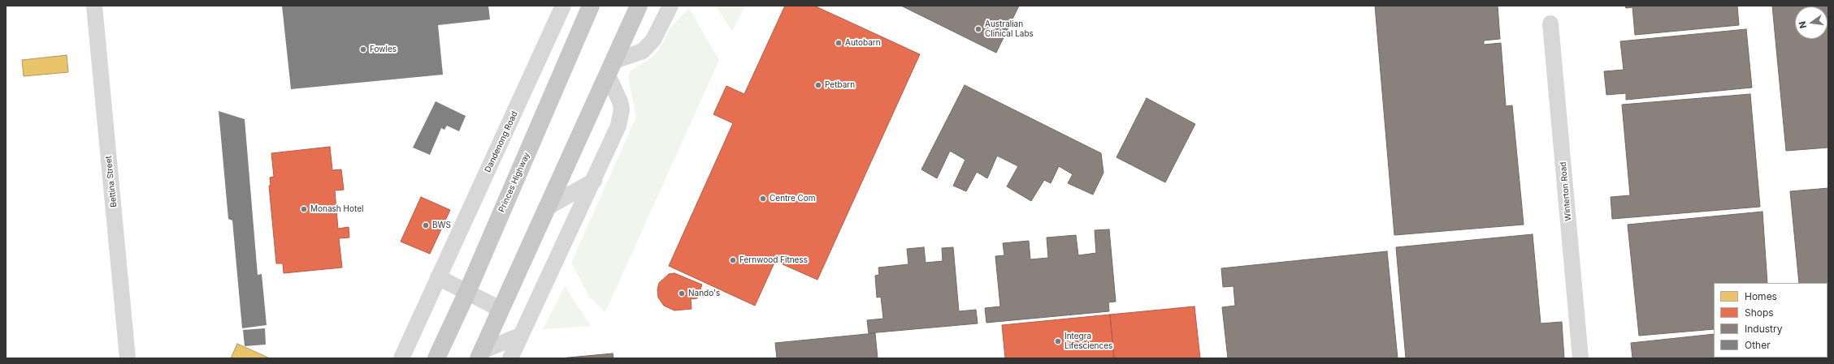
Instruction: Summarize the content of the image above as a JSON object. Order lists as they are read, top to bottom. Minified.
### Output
{"streets":{"highway":["Princes Highway"],"street":["Dandenong Road","Bettina Street","Winterton Road"]},"places":["Australian Clinical Labs","Autobarn","Fowles","Petbarn","Centre Com","Monash Hotel","BWS","Fernwood Fitness","Nando's","Integra Lifesciences"],"legend":["Homes","Shops","Industry","Other"],"north":"left"}
